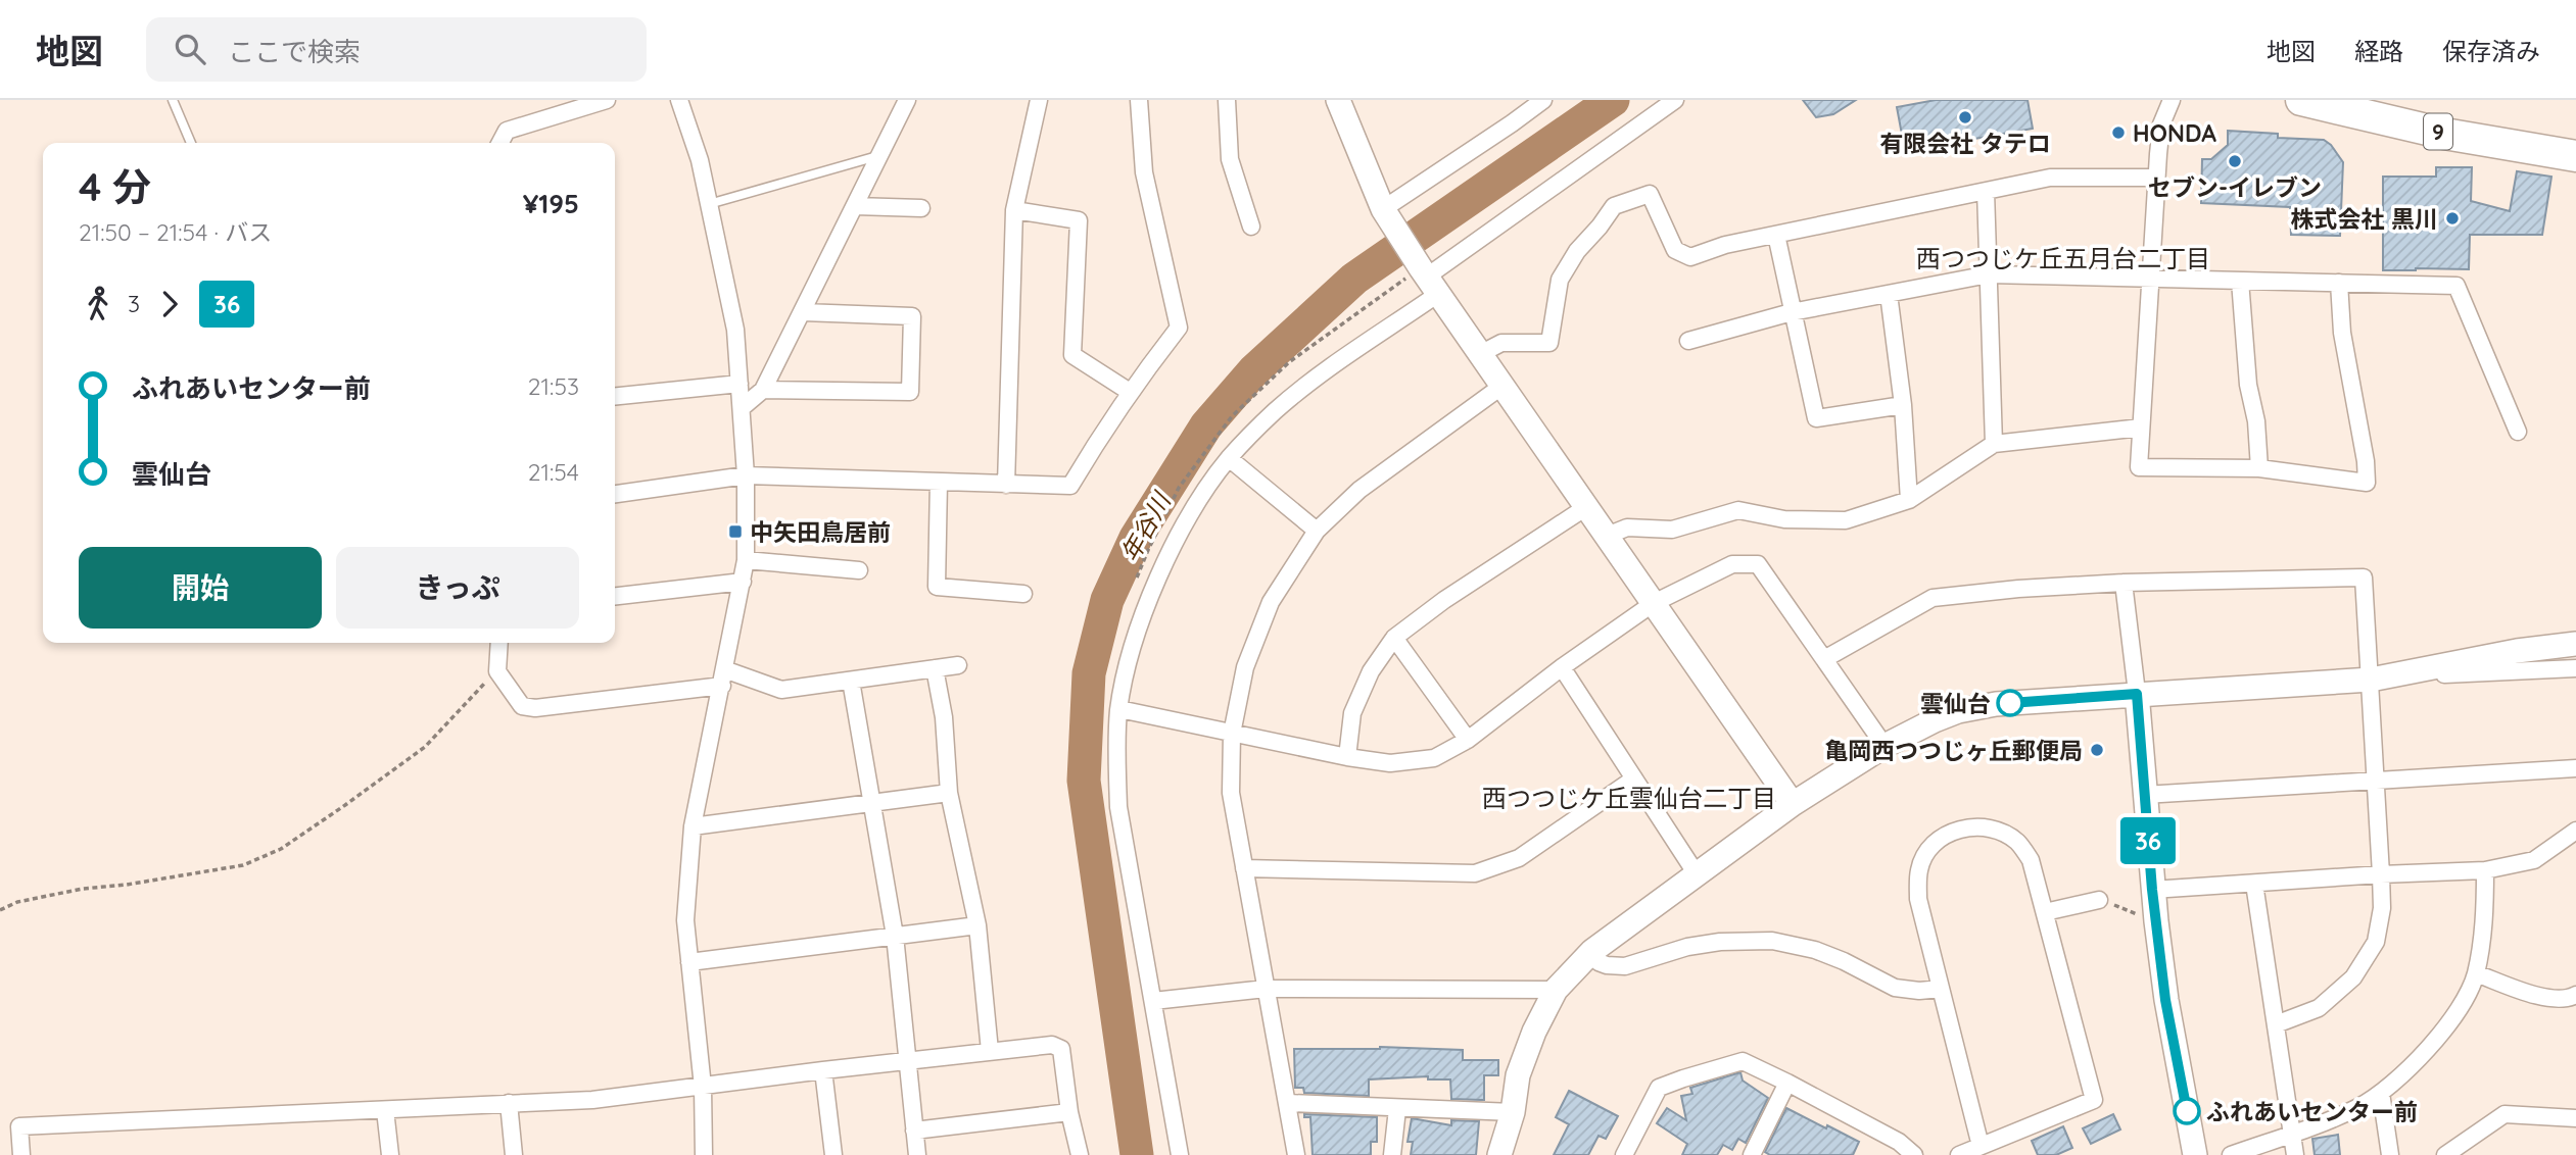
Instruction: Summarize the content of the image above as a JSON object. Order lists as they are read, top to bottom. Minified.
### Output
{"streets":{"highway":["9"]},"districts":["西つつじケ丘五月台二丁目","西つつじケ丘雲仙台二丁目"],"water":["年谷川"],"places":{"other":["有限会社 タテロ","HONDA","セブン-イレブン","株式会社 黒川","雲仙台","亀岡西つつじヶ丘郵便局","ふれあいセンター前"],"transit":["中矢田鳥居前"]},"lines":["bus line 36"],"page":{"header":"地図","search":"ここで検索","nav":["地図","経路","保存済み"],"on_map":"36","heading":["4 分","21:50 – 21:54 · バス","¥195"],"legs":["3","36"],"list":[{"name":"ふれあいセンター前","value":"21:53"},{"name":"雲仙台","value":"21:54"}],"buttons":["開始","きっぷ"]}}
